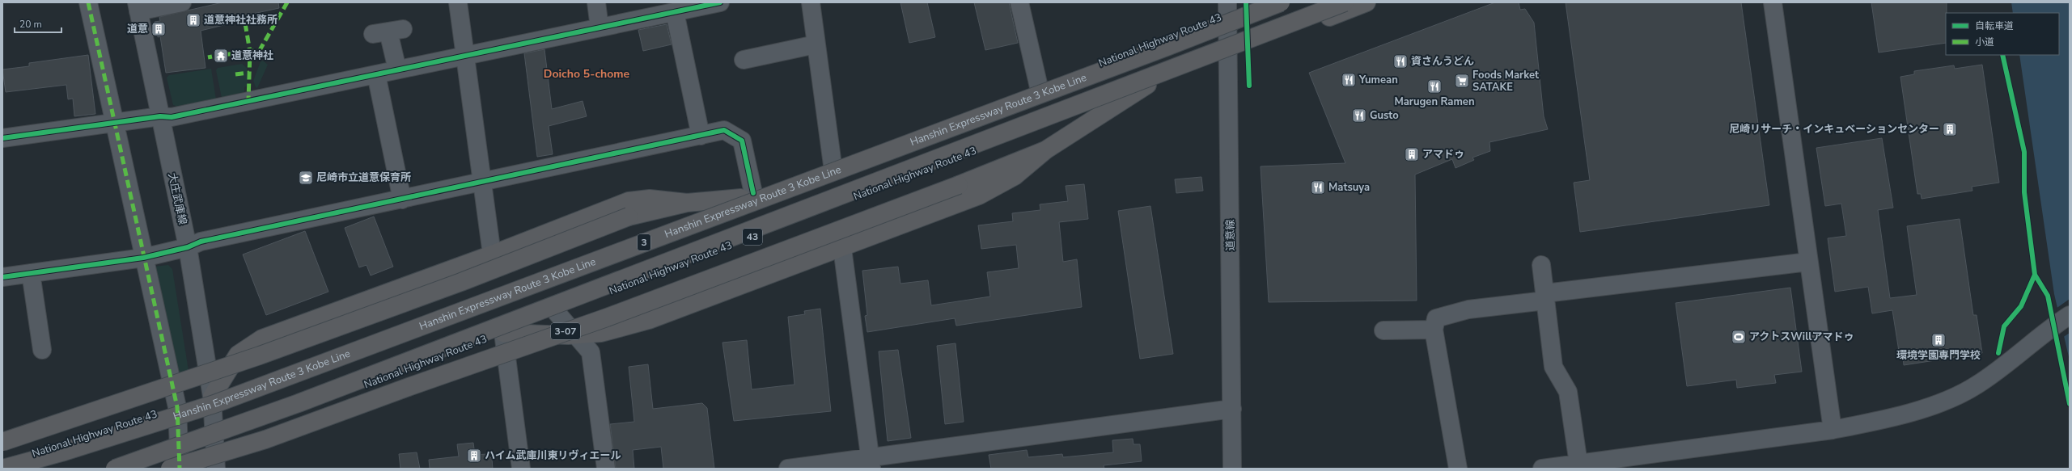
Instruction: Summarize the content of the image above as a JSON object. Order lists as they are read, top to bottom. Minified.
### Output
{"streets":{"highway":["National Highway Route 43","Hanshin Expressway Route 3 Kobe Line","43","3","3-07"],"street":["大庄武庫線","道意線"]},"crossings":[["National Highway Route 43","大庄武庫線"],["National Highway Route 43","道意線"]],"districts":["Doicho 5-chome"],"places":{"building":["道意神社社務所","道意","尼崎リサーチ・インキュベーションセンター","アマドゥ","環境学園専門学校","ハイム武庫川東リヴィエール"],"temple":["道意神社"],"restaurant":["資さんうどん","Yumean","Marugen Ramen","Gusto","Matsuya"],"supermarket":["Foods Market SATAKE"],"school or university":["尼崎市立道意保育所"],"sports":["アクトスWillアマドゥ"]},"legend":["自転車道","小道"],"scale_bar":"20 m"}
